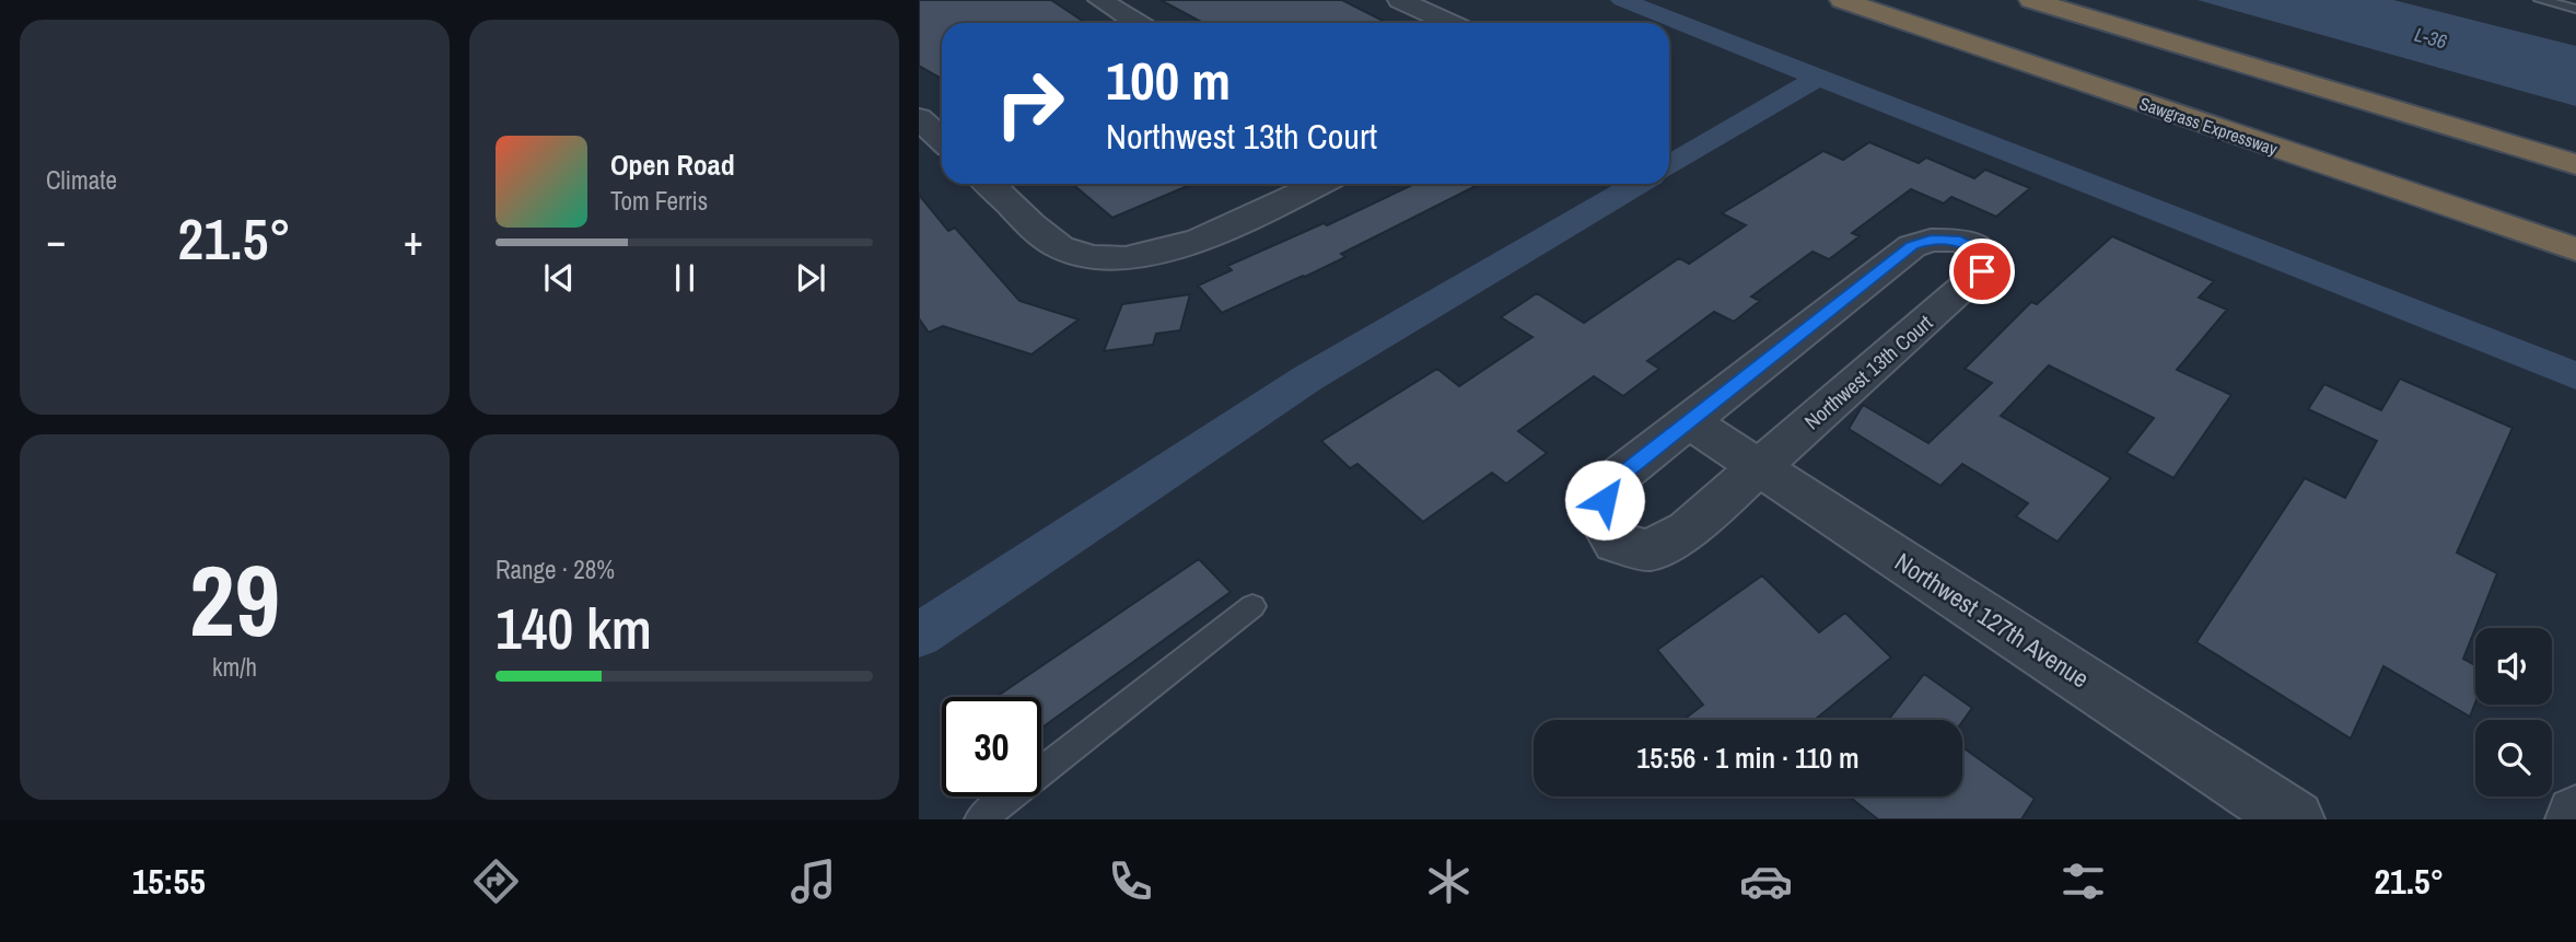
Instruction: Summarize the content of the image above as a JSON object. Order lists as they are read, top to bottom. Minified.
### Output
{"streets":{"highway":["Sawgrass Expressway"],"street":["Northwest 13th Court","Northwest 127th Avenue"]},"crossings":[["Northwest 13th Court","Northwest 127th Avenue"]],"water":["L-36"],"page":{"tile":["Climate",["29","km/h"],["Range · 28%","140 km"]],"turn":["100 m","Northwest 13th Court"],"song":["Open Road","Tom Ferris"],"heat":["−","21.5°","+"],"limit":"30","trip":"15:56 · 1 min · 110 m","tabs":["15:55","21.5°"]}}
